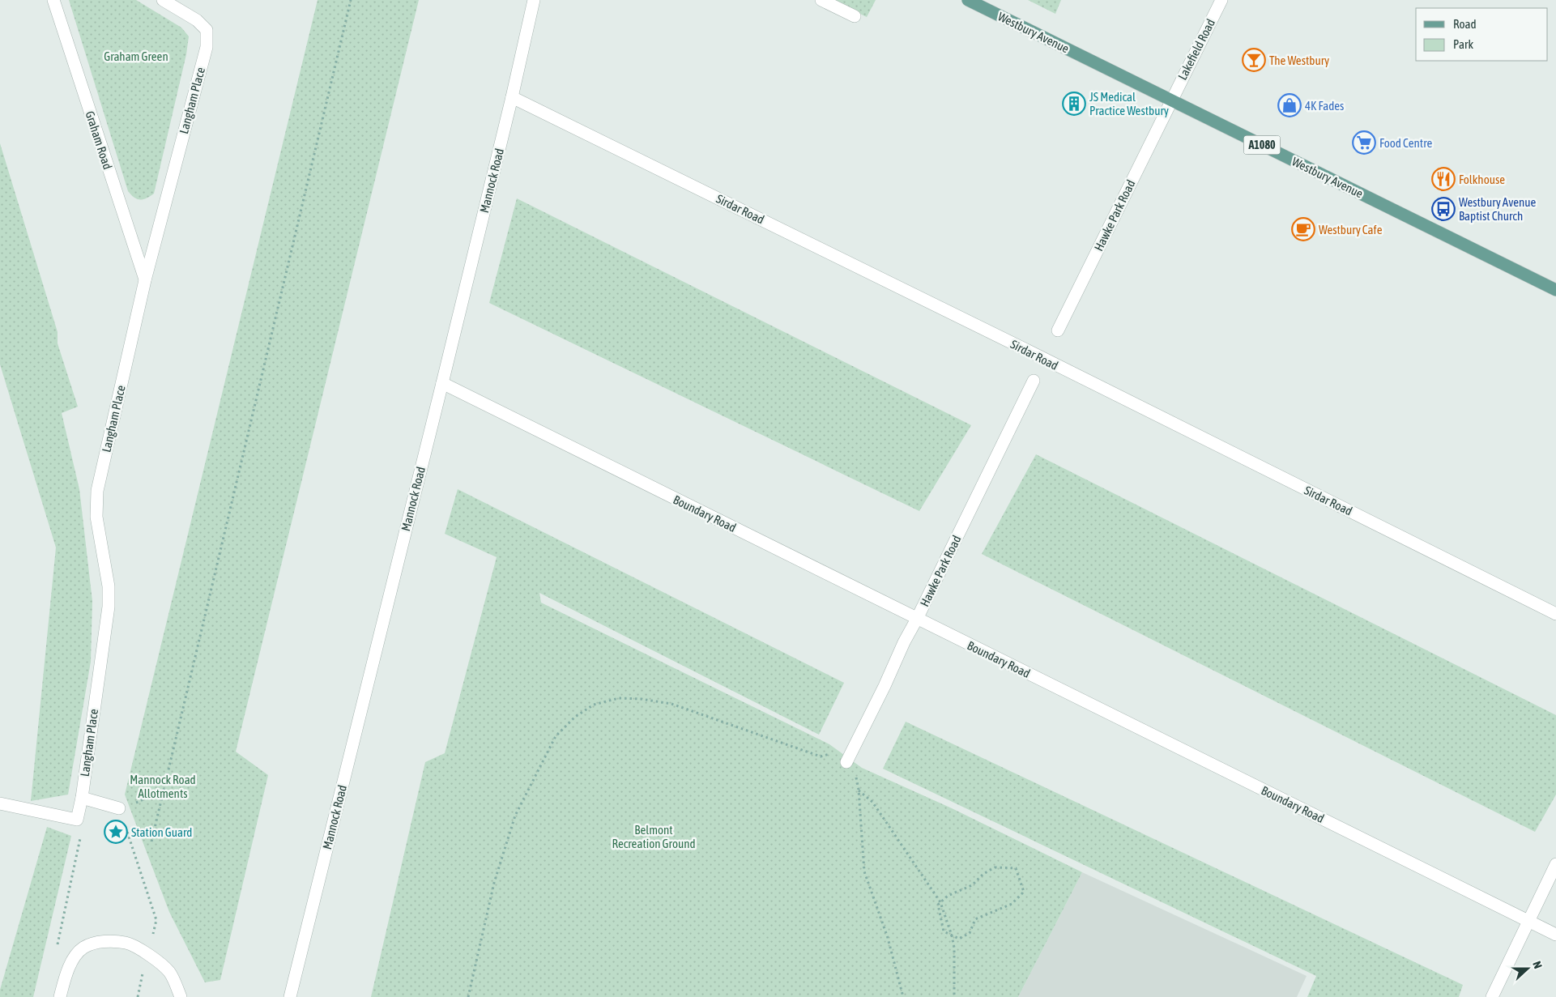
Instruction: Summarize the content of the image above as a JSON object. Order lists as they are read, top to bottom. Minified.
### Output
{"streets":{"main road":["Westbury Avenue","A1080"],"street":["Lakefield Road","Langham Place","Graham Road","Mannock Road","Sirdar Road","Hawke Park Road","Boundary Road"]},"crossings":[["Westbury Avenue","Lakefield Road"],["Westbury Avenue","Hawke Park Road"],["Lakefield Road","Hawke Park Road"],["Langham Place","Graham Road"],["Mannock Road","Sirdar Road"],["Mannock Road","Boundary Road"],["Hawke Park Road","Boundary Road"]],"parks":["Graham Green","Mannock Road Allotments","Belmont Recreation Ground"],"places":{"bar":["The Westbury"],"building":["JS Medical Practice Westbury"],"shop":["4K Fades"],"supermarket":["Food Centre"],"restaurant":["Folkhouse"],"bus stop":["Westbury Avenue Baptist Church"],"cafe":["Westbury Cafe"],"place":["Station Guard"]},"legend":["Road","Park"],"north":"right"}
